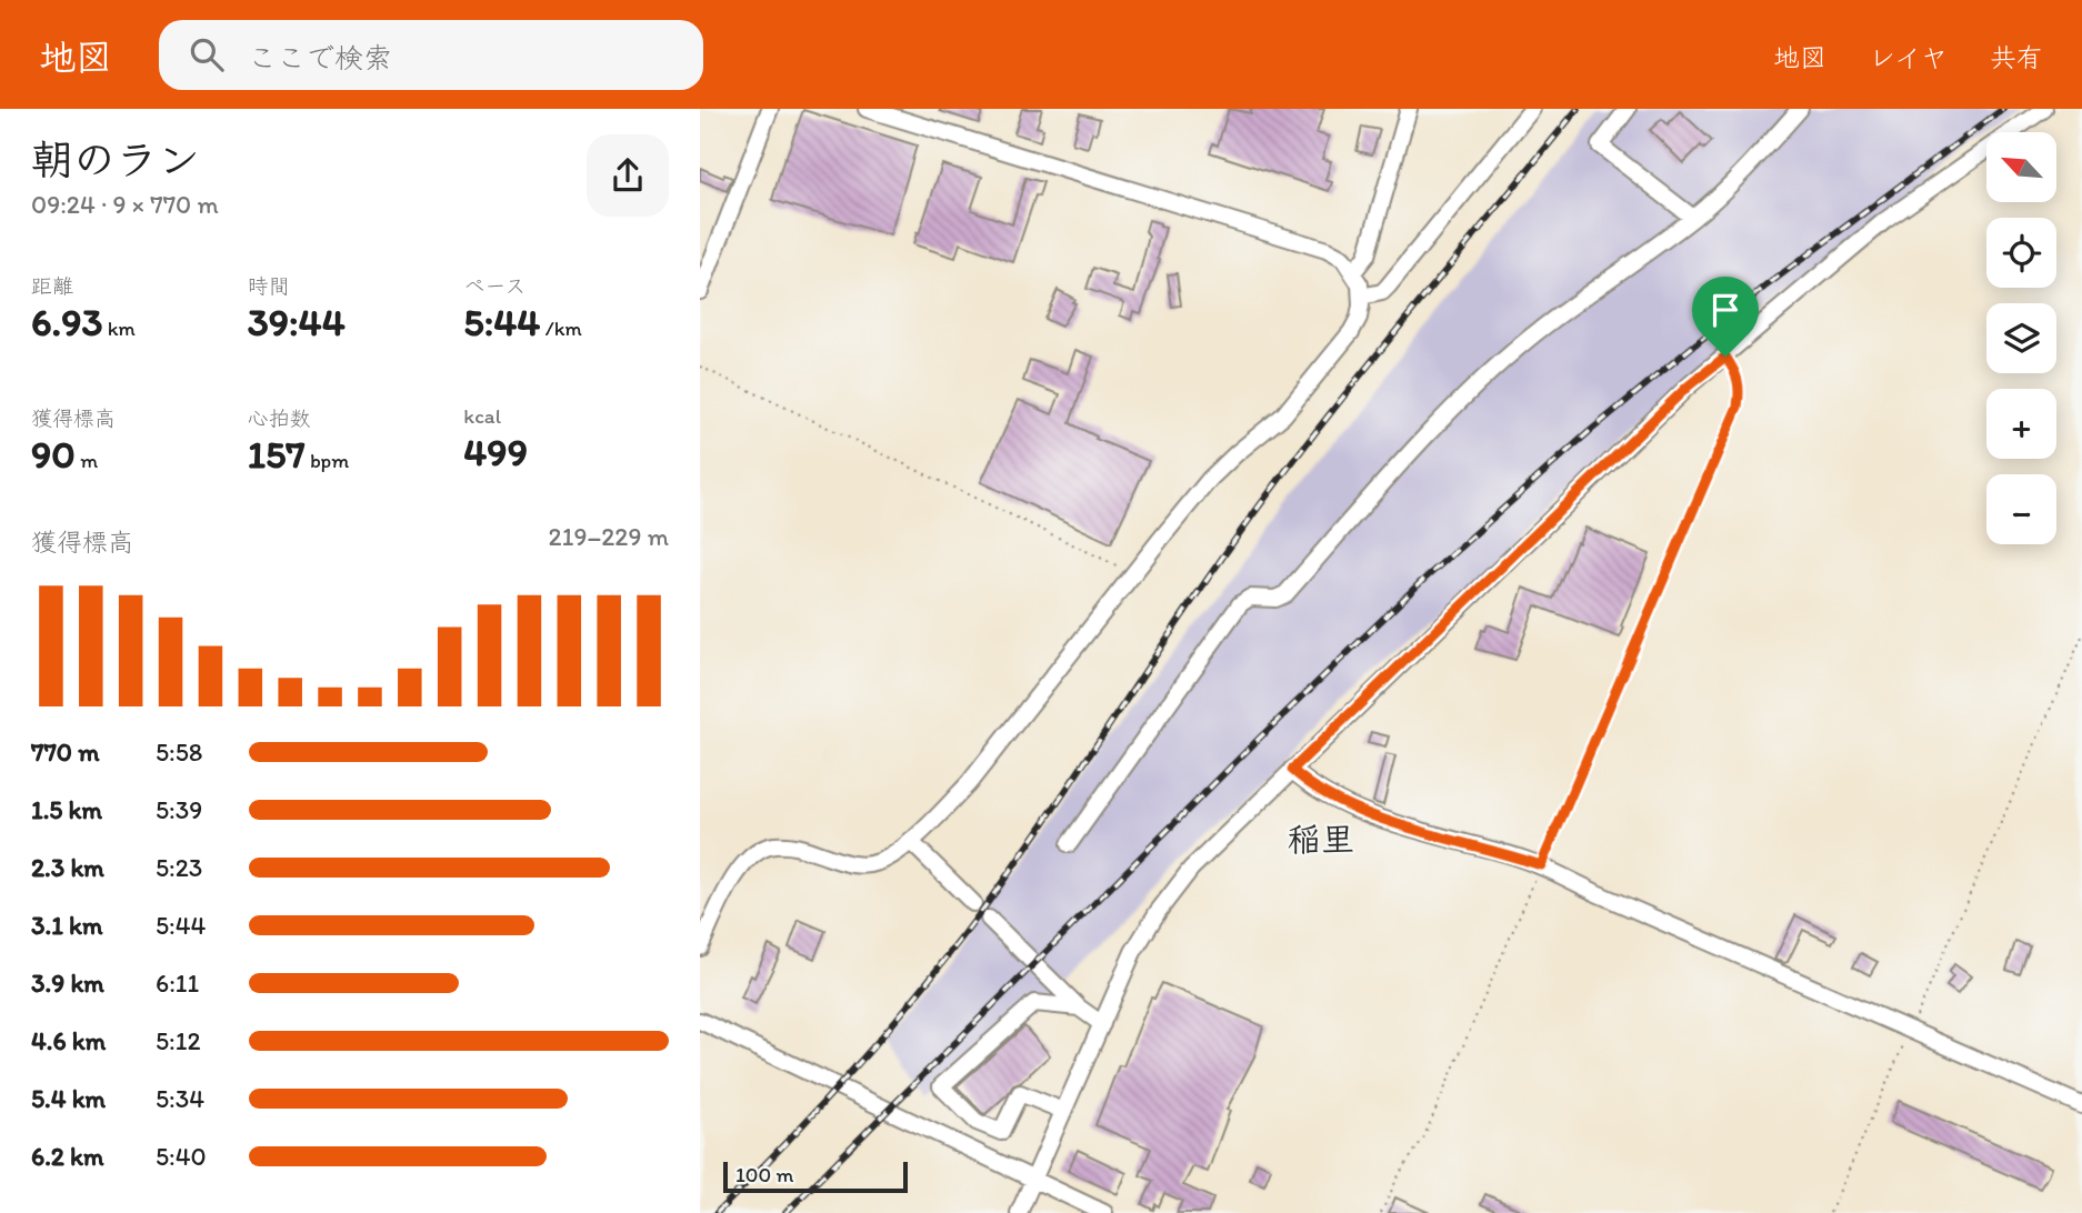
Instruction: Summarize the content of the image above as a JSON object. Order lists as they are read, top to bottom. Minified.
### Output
{"districts":["稲里"],"scale_bar":"100 m","north":"top left","page":{"header":"地図","search":"ここで検索","nav":["地図","レイヤ","共有"],"heading":["朝のラン","09:24 · 9 × 770 m"],"map_buttons":["+","−"],"stats":[["距離","6.93 km"],["時間","39:44"],["ペース","5:44 /km"],["獲得標高","90 m"],["心拍数","157 bpm"],["kcal","499"]],"chart":["獲得標高","219–229 m"],"list":[{"name":"770 m","note":"5:58"},{"name":"1.5 km","note":"5:39"},{"name":"2.3 km","note":"5:23"},{"name":"3.1 km","note":"5:44"},{"name":"3.9 km","note":"6:11"},{"name":"4.6 km","note":"5:12"},{"name":"5.4 km","note":"5:34"},{"name":"6.2 km","note":"5:40"}],"scale":"100 m"}}
